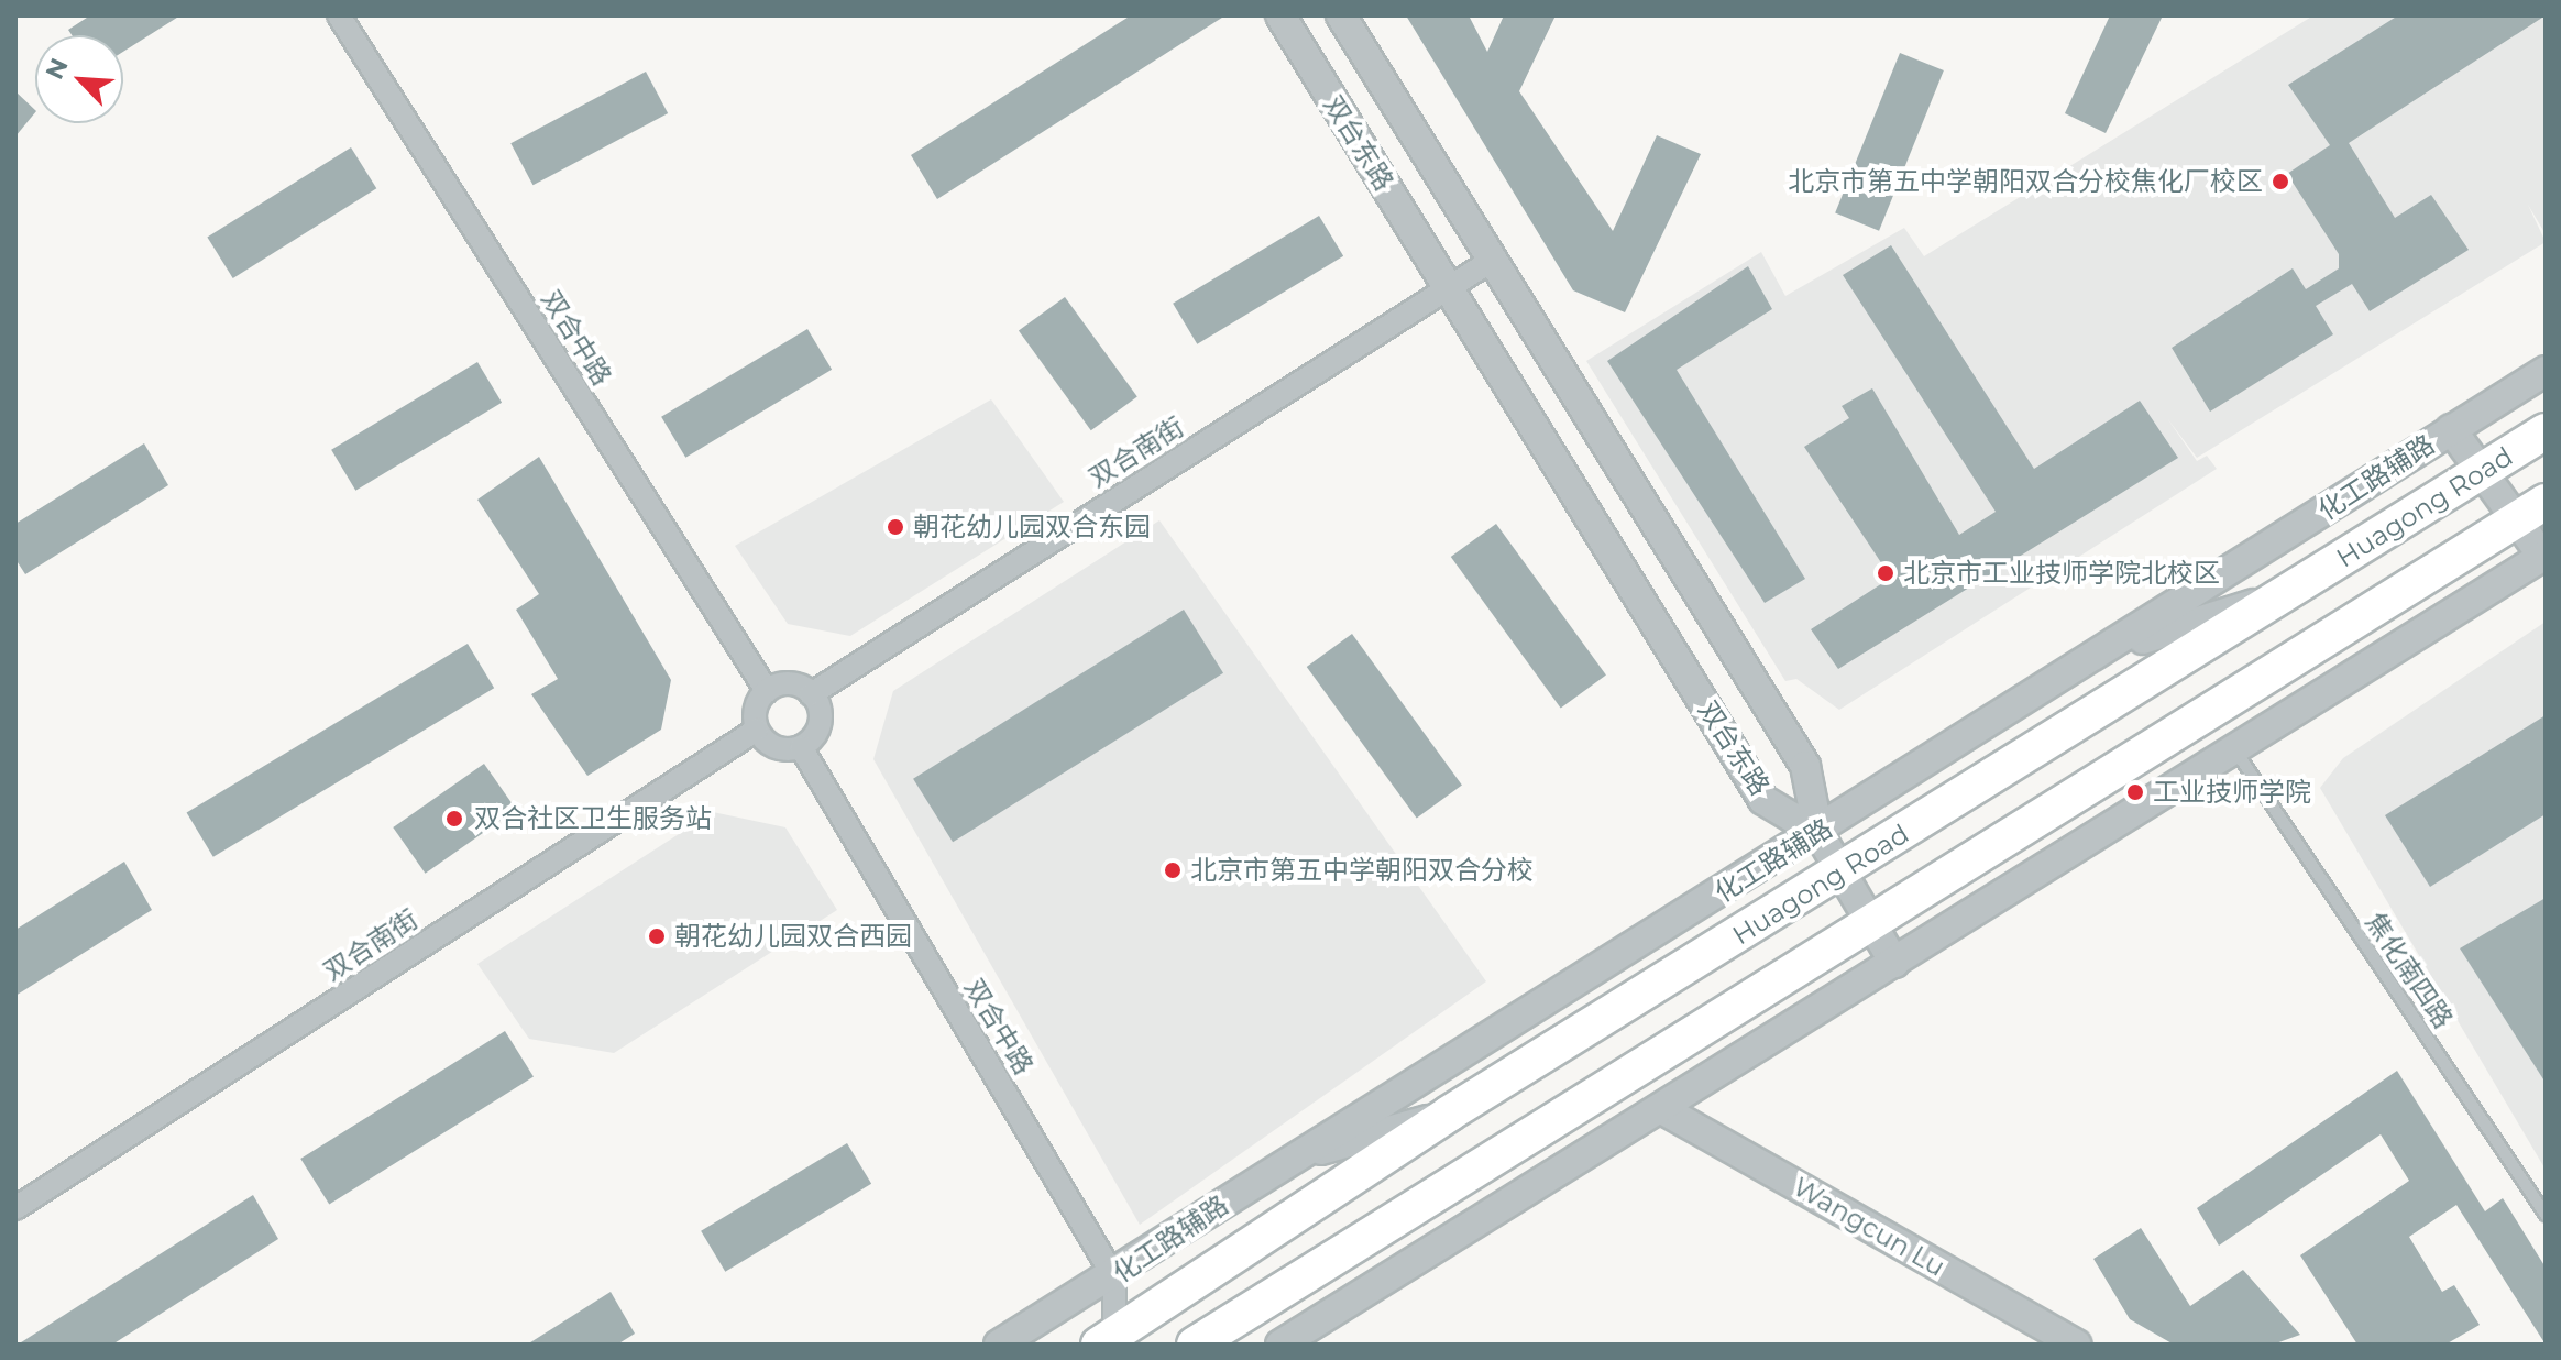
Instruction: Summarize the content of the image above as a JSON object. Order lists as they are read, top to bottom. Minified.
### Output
{"streets":{"main road":["Huagong Road"],"street":["双台东路","双合中路","双合南街","化工路辅路","Wangcun Lu"],"lane":["焦化南四路"]},"crossings":[["双台东路","双合南街"],["双台东路","化工路辅路"],["双合中路","双合南街"],["双合中路","化工路辅路"]],"places":["北京市第五中学朝阳双合分校焦化厂校区","朝花幼儿园双合东园","北京市工业技师学院北校区","工业技师学院","双合社区卫生服务站","北京市第五中学朝阳双合分校","朝花幼儿园双合西园"],"north":"top left"}
